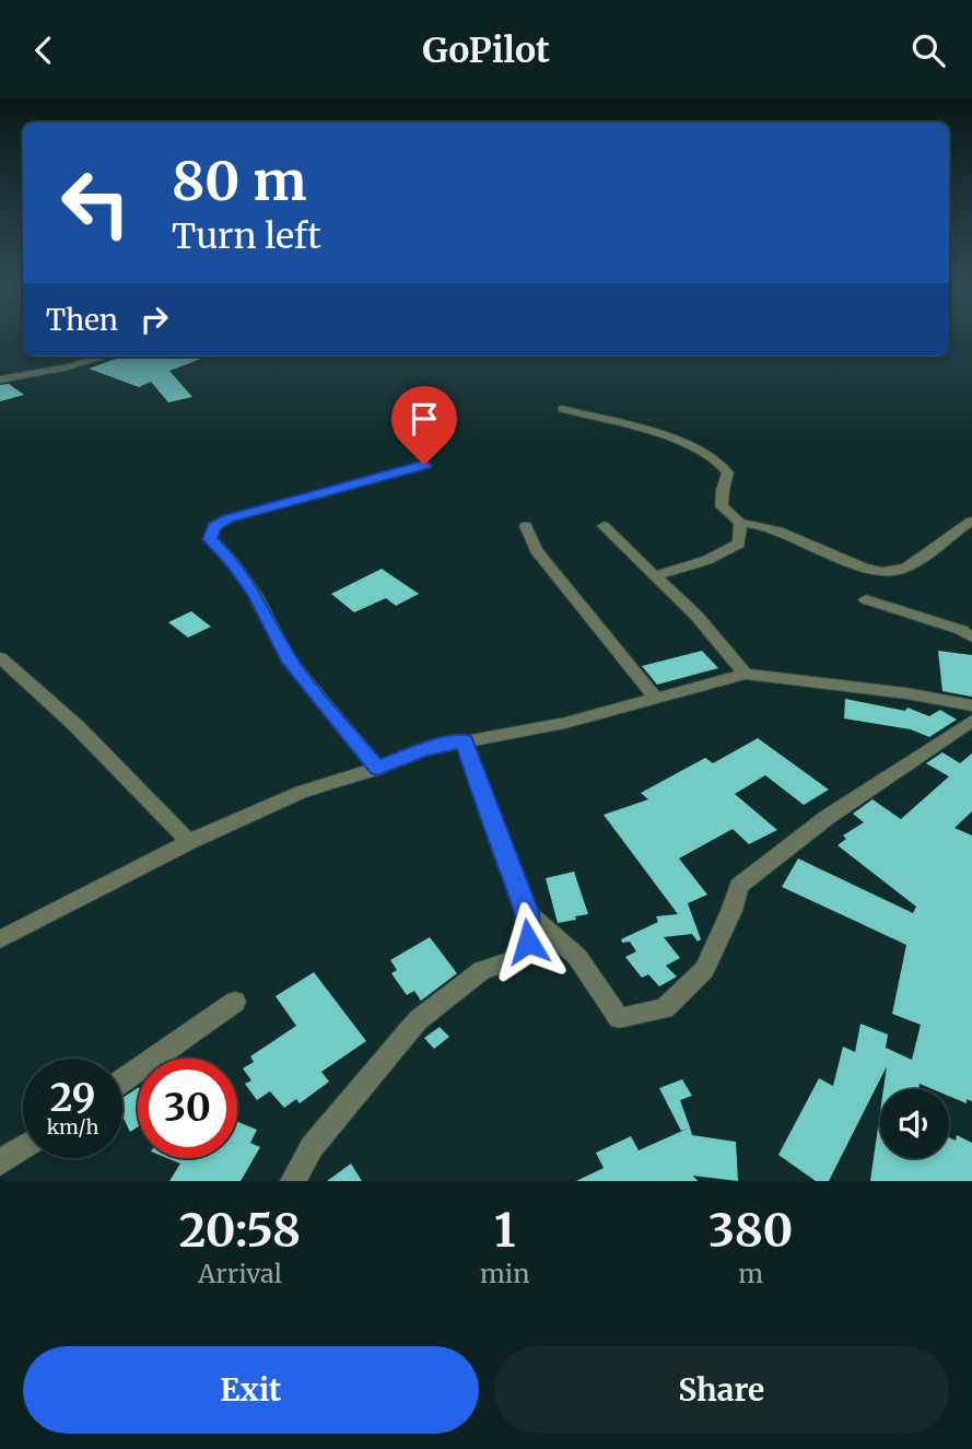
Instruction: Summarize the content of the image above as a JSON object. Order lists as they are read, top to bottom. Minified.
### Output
{"page":{"header":"GoPilot","turn":["80 m","Turn left"],"then":"Then","speed":"29 km/h","limit":"30","eta":["20:58","Arrival","1","min","380","m"],"buttons":["Exit","Share"]}}
